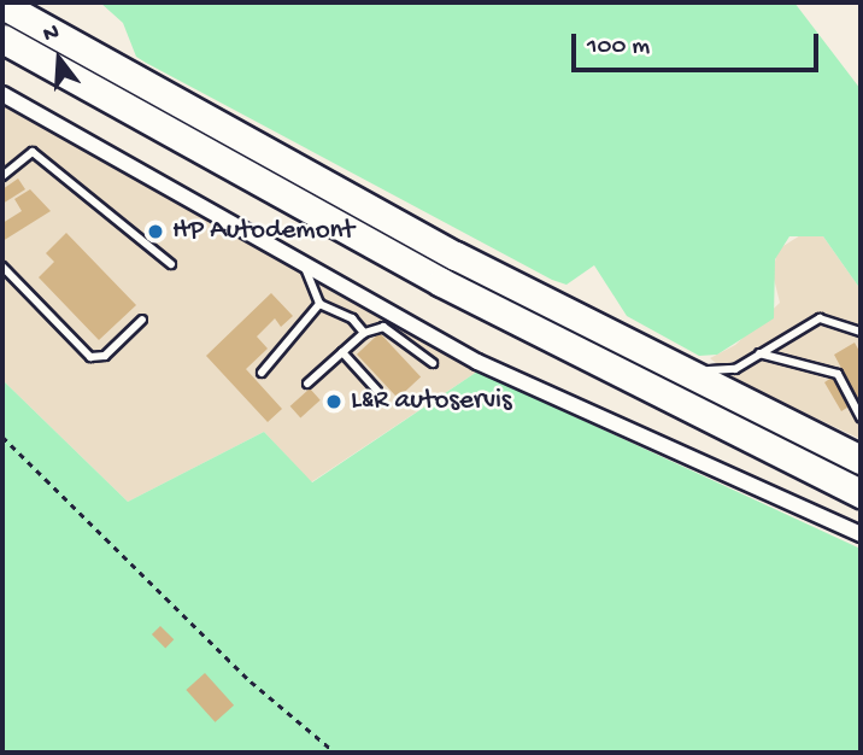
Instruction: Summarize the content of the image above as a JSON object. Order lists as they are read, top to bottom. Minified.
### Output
{"places":["HP Autodemont","L&R autoservis"],"scale_bar":"100 m","north":"top"}
